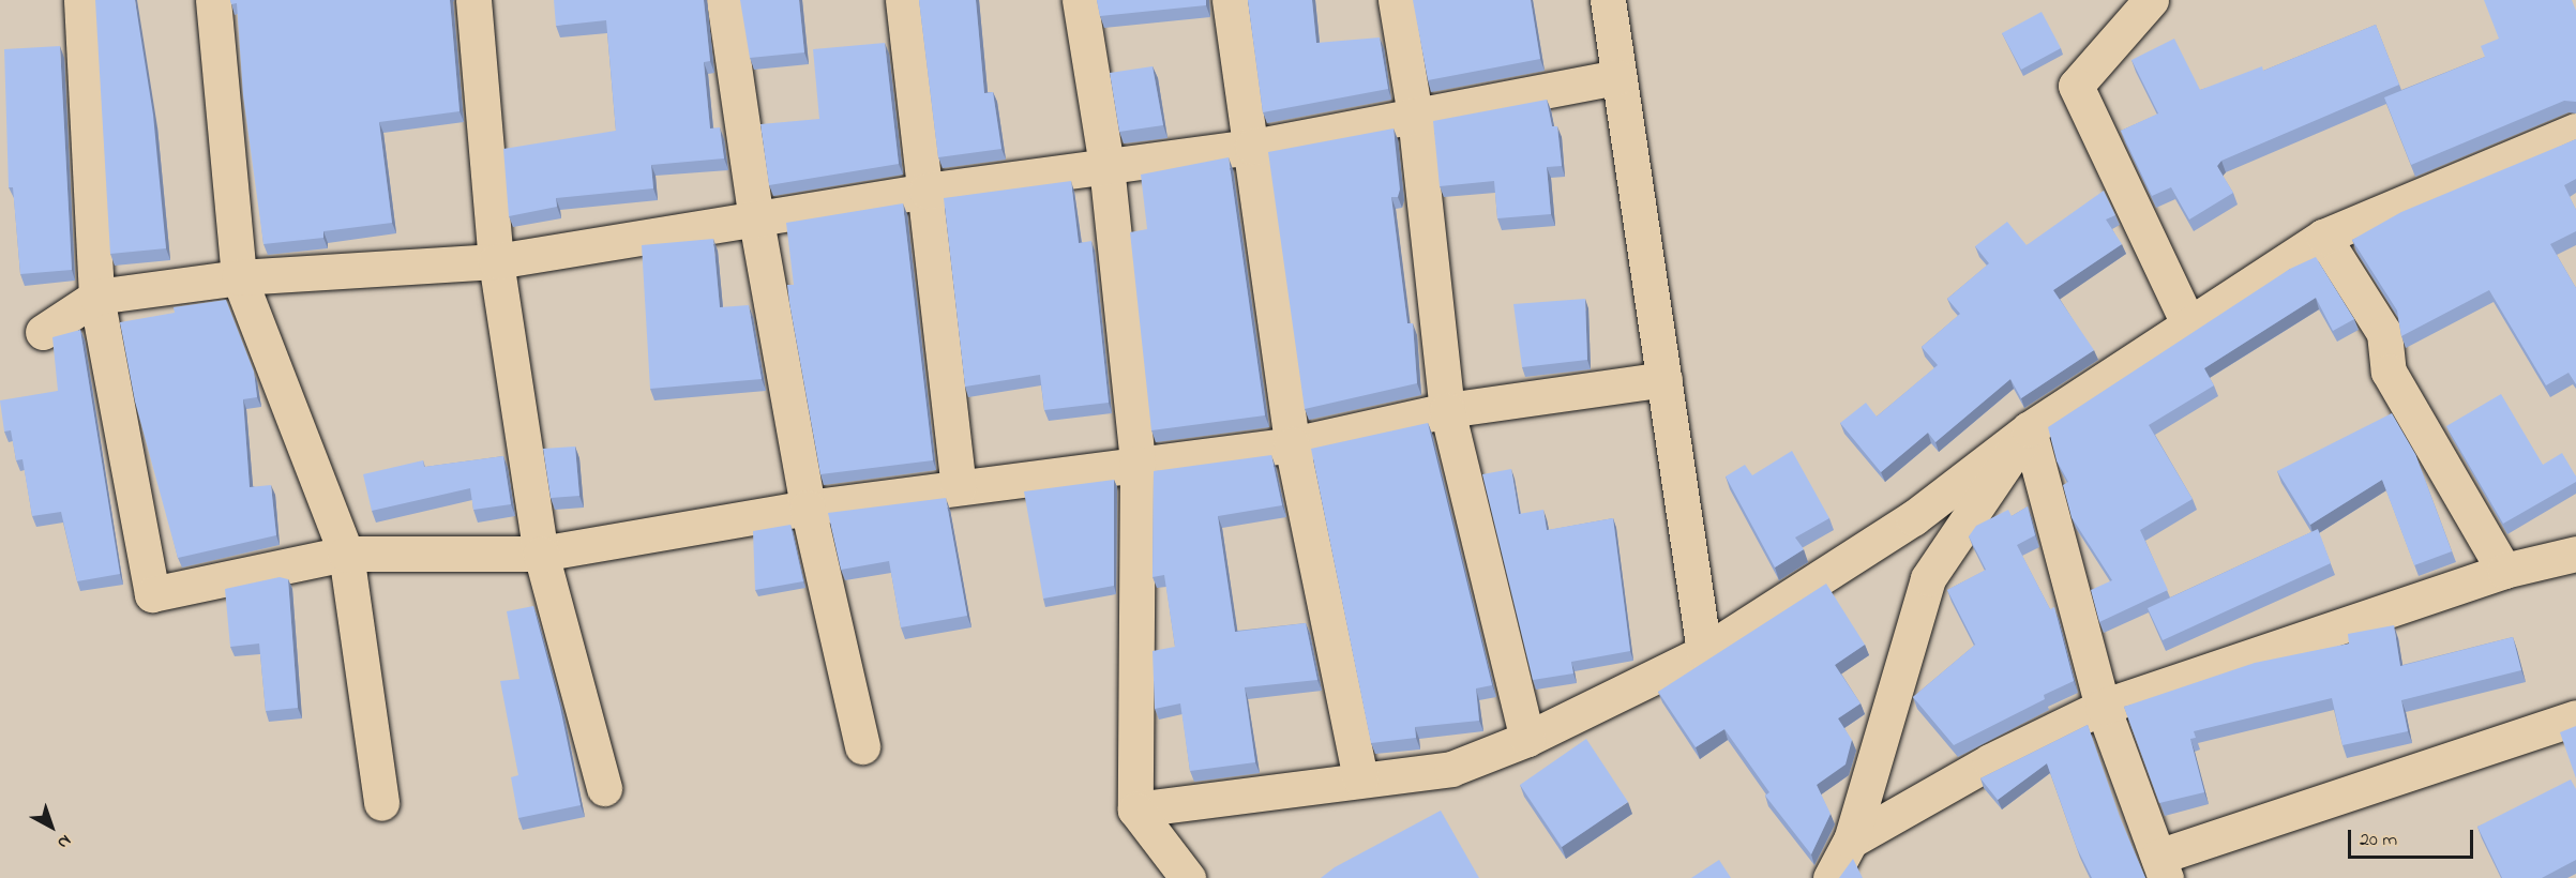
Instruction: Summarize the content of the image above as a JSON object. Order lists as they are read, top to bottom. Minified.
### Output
{"scale_bar":"20 m","north":"bottom right"}
